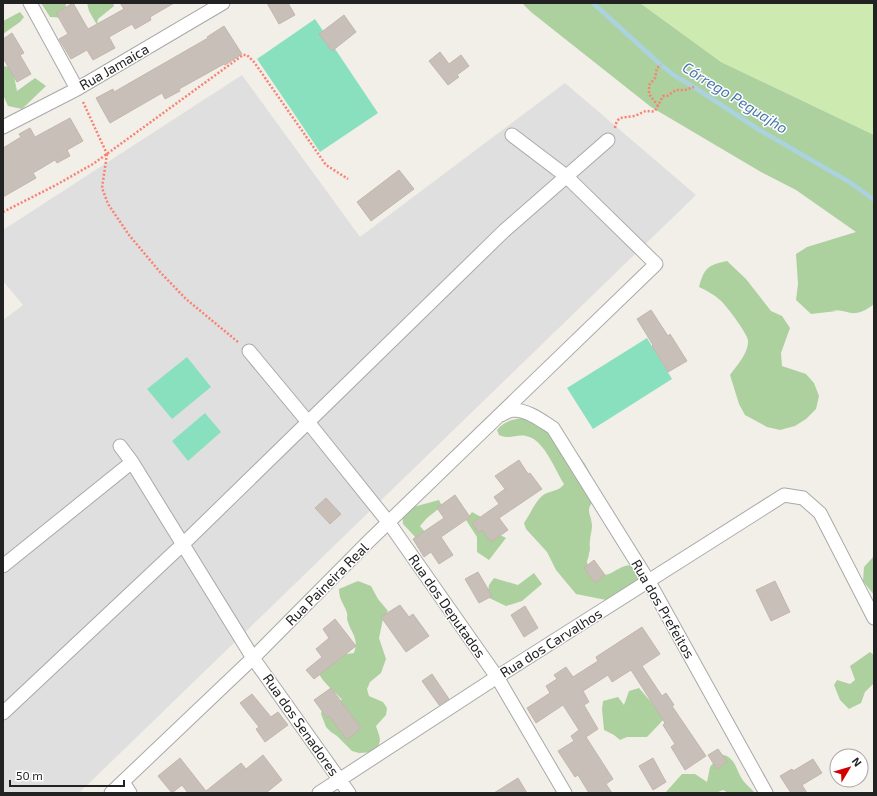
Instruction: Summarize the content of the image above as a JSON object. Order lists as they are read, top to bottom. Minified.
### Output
{"streets":{"street":["Rua Jamaica","Rua Paineira Real","Rua dos Deputados","Rua dos Prefeitos","Rua dos Carvalhos","Rua dos Senadores"]},"crossings":[["Rua Paineira Real","Rua dos Deputados"],["Rua Paineira Real","Rua dos Prefeitos"],["Rua Paineira Real","Rua dos Senadores"],["Rua dos Deputados","Rua dos Carvalhos"],["Rua dos Prefeitos","Rua dos Carvalhos"],["Rua dos Carvalhos","Rua dos Senadores"]],"water":["Córrego Peguajho"],"scale_bar":"50 m","north":"top right"}
